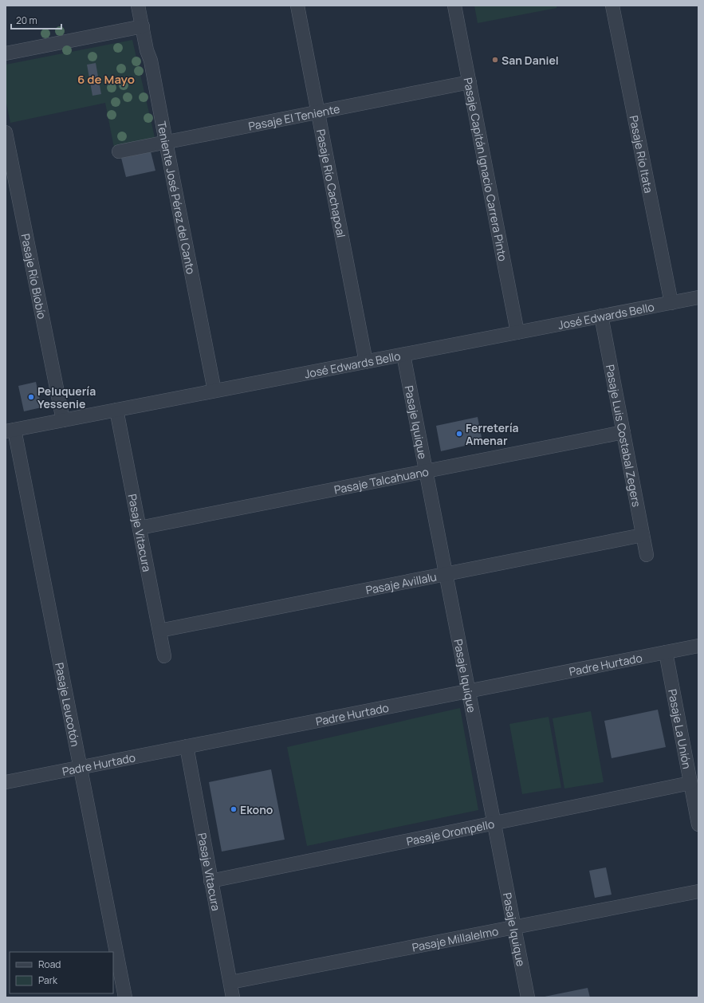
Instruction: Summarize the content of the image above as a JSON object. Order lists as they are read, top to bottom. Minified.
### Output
{"streets":{"street":["Pasaje El Teniente","Pasaje Río Itata","Pasaje Capitán Ignacio Carrera Pinto","Pasaje Río Cachapoal","Teniente José Pérez del Canto","Pasaje Río Biobío","José Edwards Bello","Pasaje Iquique","Pasaje Luis Costabal Zegers","Pasaje Talcahuano","Pasaje Vitacura","Pasaje Avillalu","Padre Hurtado","Pasaje Leucotón","Pasaje La Unión","Pasaje Orompello","Pasaje Millalelmo"]},"crossings":[["Pasaje El Teniente","Pasaje Capitán Ignacio Carrera Pinto"],["Pasaje El Teniente","Pasaje Río Cachapoal"],["Pasaje El Teniente","Teniente José Pérez del Canto"],["Pasaje Río Itata","José Edwards Bello"],["Pasaje Capitán Ignacio Carrera Pinto","José Edwards Bello"],["Pasaje Río Cachapoal","José Edwards Bello"],["Teniente José Pérez del Canto","José Edwards Bello"],["Pasaje Río Biobío","José Edwards Bello"],["José Edwards Bello","Pasaje Iquique"],["José Edwards Bello","Pasaje Luis Costabal Zegers"],["José Edwards Bello","Pasaje Vitacura"],["José Edwards Bello","Pasaje Leucotón"],["Pasaje Iquique","Pasaje Talcahuano"],["Pasaje Iquique","Pasaje Avillalu"],["Pasaje Iquique","Padre Hurtado"],["Pasaje Iquique","Pasaje Orompello"],["Pasaje Iquique","Pasaje Millalelmo"],["Pasaje Luis Costabal Zegers","Pasaje Talcahuano"],["Pasaje Luis Costabal Zegers","Pasaje Avillalu"],["Pasaje Talcahuano","Pasaje Vitacura"],["Pasaje Vitacura","Pasaje Avillalu"],["Pasaje Vitacura","Padre Hurtado"],["Pasaje Vitacura","Pasaje Orompello"],["Pasaje Vitacura","Pasaje Millalelmo"],["Padre Hurtado","Pasaje Leucotón"],["Padre Hurtado","Pasaje La Unión"],["Pasaje La Unión","Pasaje Orompello"]],"districts":["6 de Mayo"],"places":["San Daniel","Peluquería Yessenie","Ferretería Amenar","Ekono"],"legend":["Road","Park"],"scale_bar":"20 m"}
